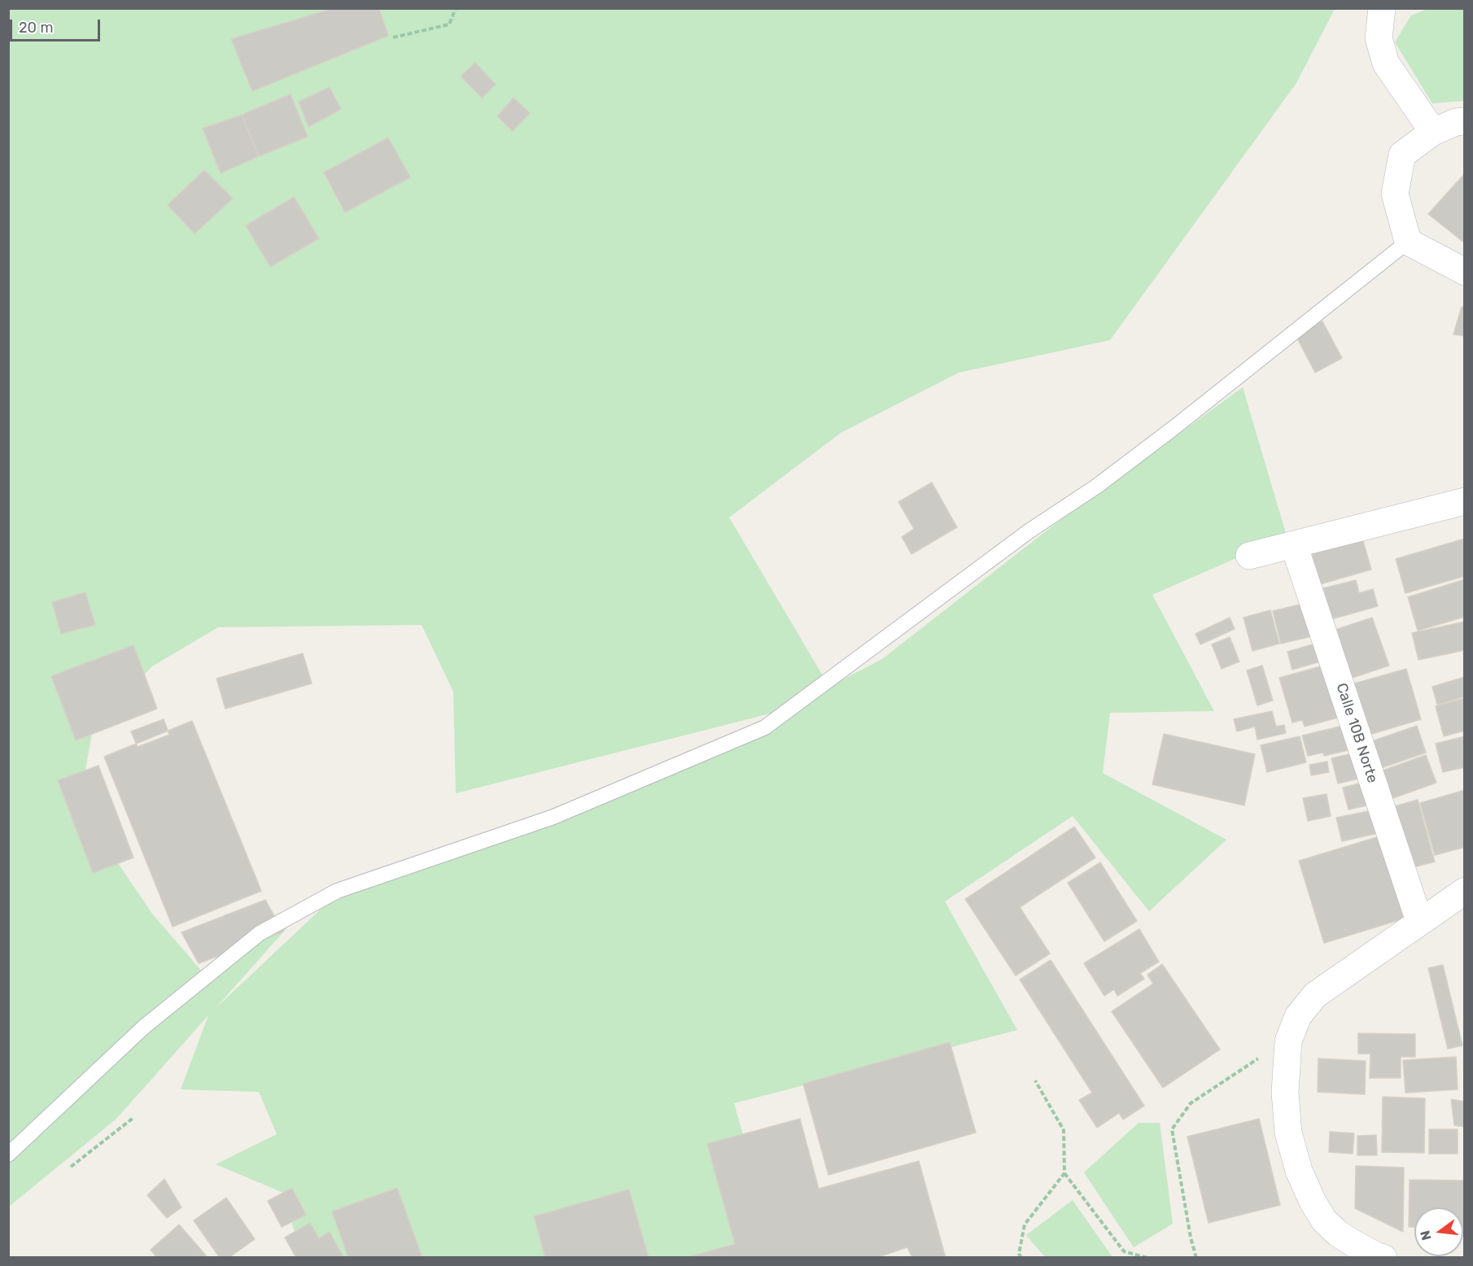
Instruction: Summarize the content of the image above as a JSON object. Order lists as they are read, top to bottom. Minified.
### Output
{"streets":{"street":["Calle 10B Norte"]},"scale_bar":"20 m","north":"left"}
